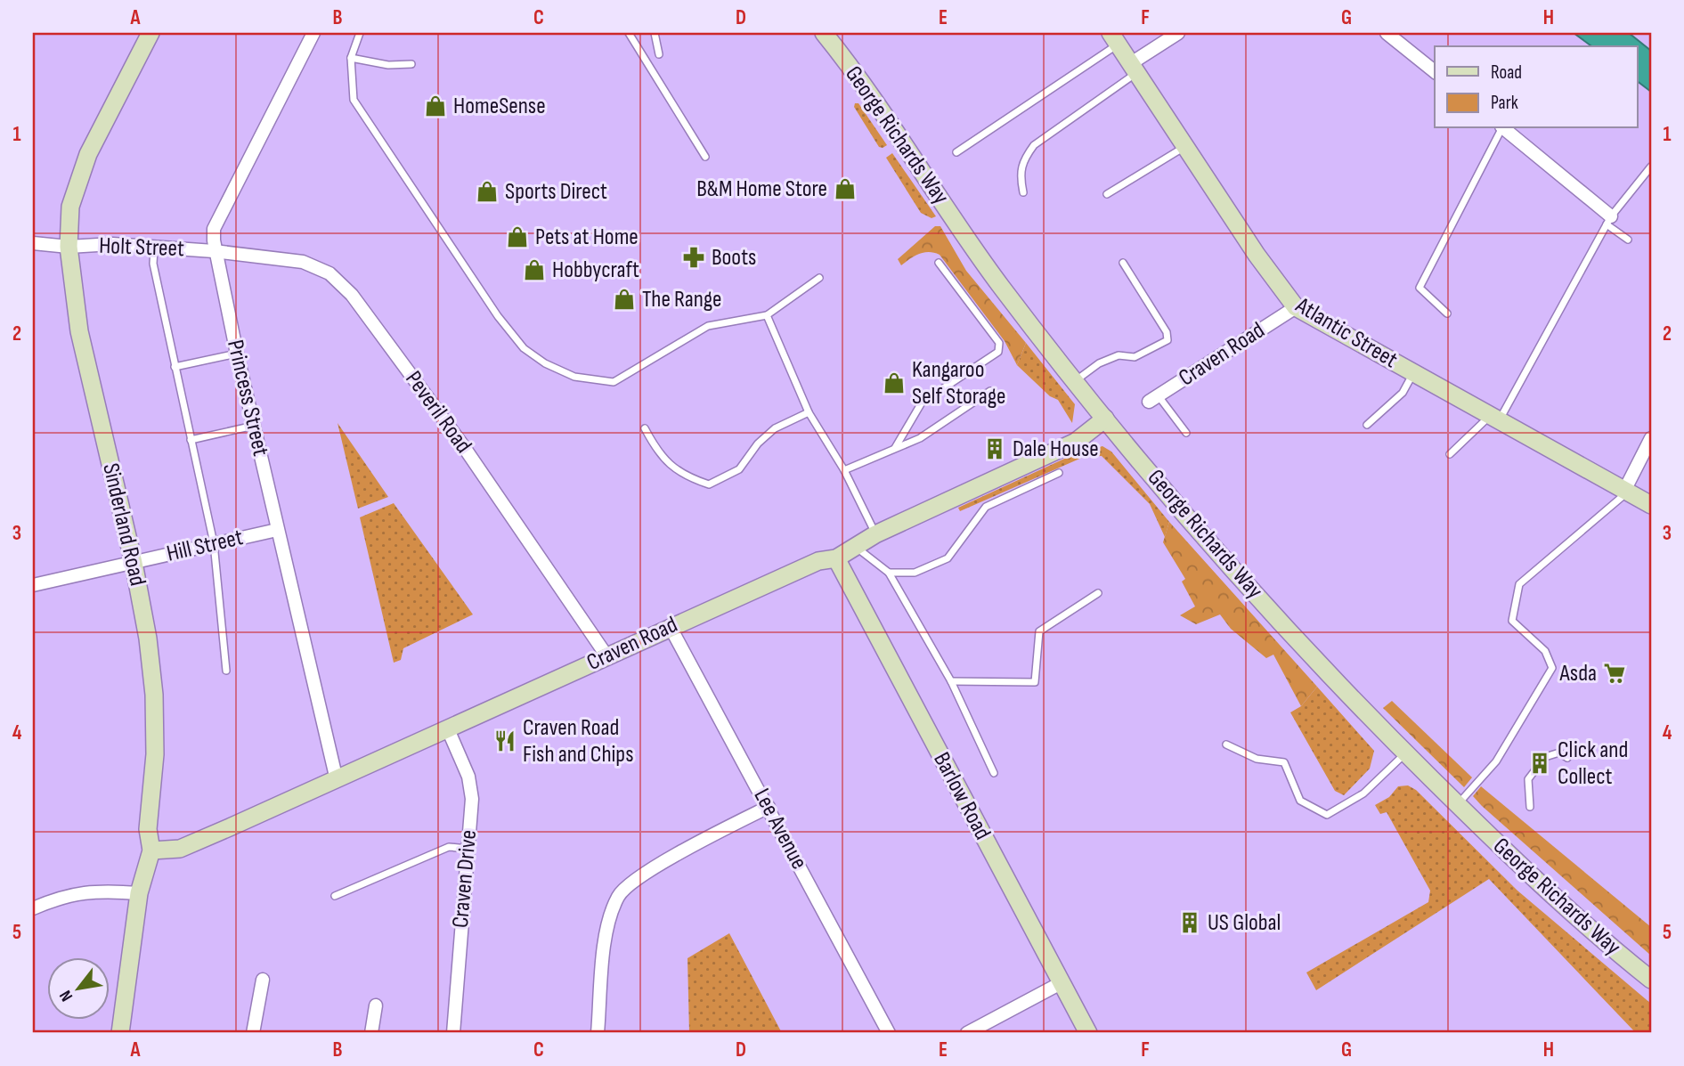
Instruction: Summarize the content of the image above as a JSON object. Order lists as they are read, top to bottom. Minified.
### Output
{"streets":{"street":["George Richards Way","Holt Street","Atlantic Street","Craven Road","Princess Street","Peveril Road","Sinderland Road","Hill Street","Barlow Road","Lee Avenue","Craven Drive"]},"crossings":[["George Richards Way","Craven Road"],["Holt Street","Princess Street"],["Holt Street","Peveril Road"],["Holt Street","Sinderland Road"],["Atlantic Street","Craven Road"],["Craven Road","Princess Street"],["Craven Road","Peveril Road"],["Craven Road","Sinderland Road"],["Craven Road","Barlow Road"],["Craven Road","Lee Avenue"],["Craven Road","Craven Drive"],["Princess Street","Peveril Road"],["Princess Street","Hill Street"],["Sinderland Road","Hill Street"]],"places":{"shop":["HomeSense","B&M Home Store","Sports Direct","Pets at Home","Hobbycraft","The Range","Kangaroo Self Storage"],"pharmacy":["Boots"],"building":["Dale House","Click and Collect","US Global"],"supermarket":["Asda"],"restaurant":["Craven Road Fish and Chips"]},"legend":["Road","Park"],"north":"bottom left","grid":{"columns":["A","B","C","D","E","F","G","H"],"rows":["1","2","3","4","5"]}}
